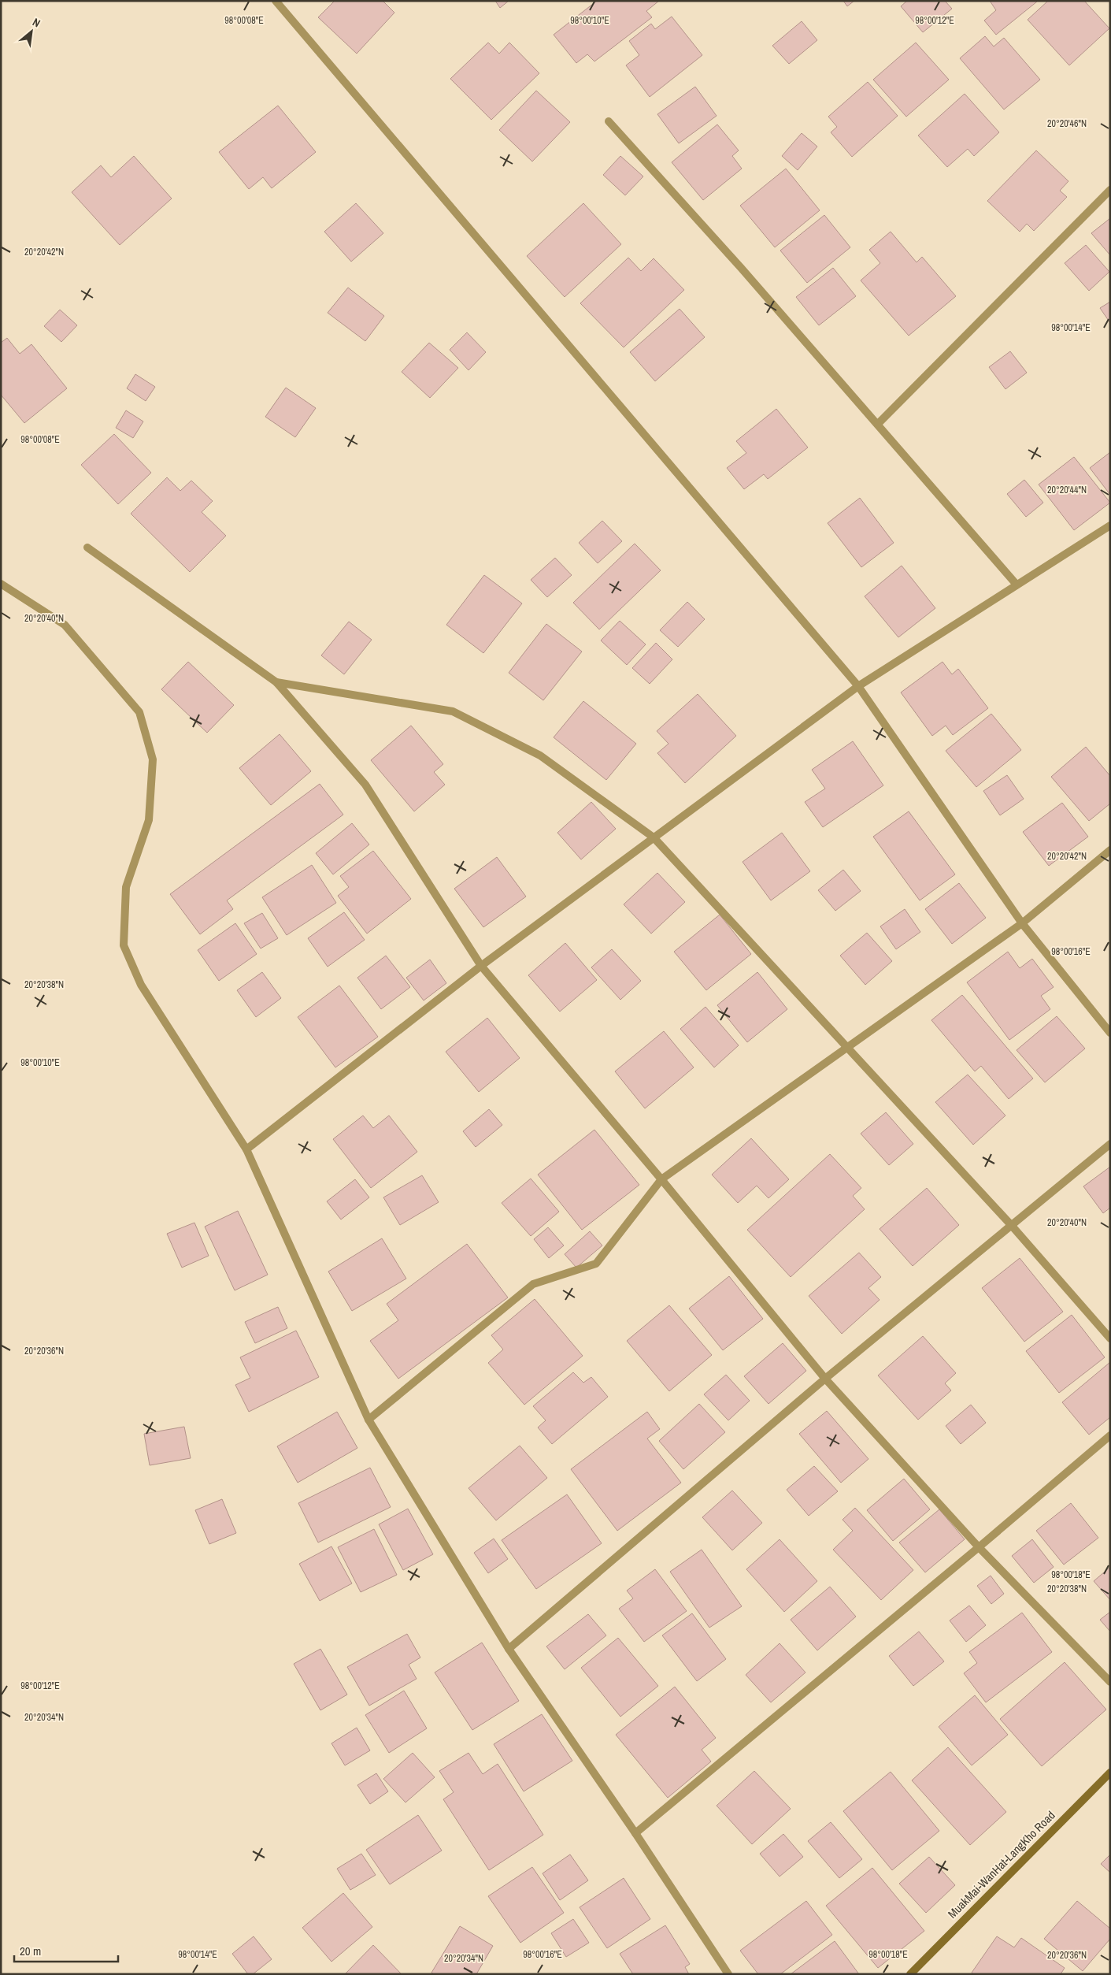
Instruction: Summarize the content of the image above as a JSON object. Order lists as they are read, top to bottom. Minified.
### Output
{"streets":{"main road":["MuakMai-WanHat-LangKho Road"]},"scale_bar":"20 m","north":"top right","coordinates":["98°00'08\"E","98°00'10\"E","98°00'12\"E","20°20'46\"N","20°20'42\"N","98°00'14\"E","20°20'44\"N","20°20'40\"N","98°00'16\"E","20°20'38\"N","20°20'36\"N","98°00'18\"E","20°20'34\"N"]}
